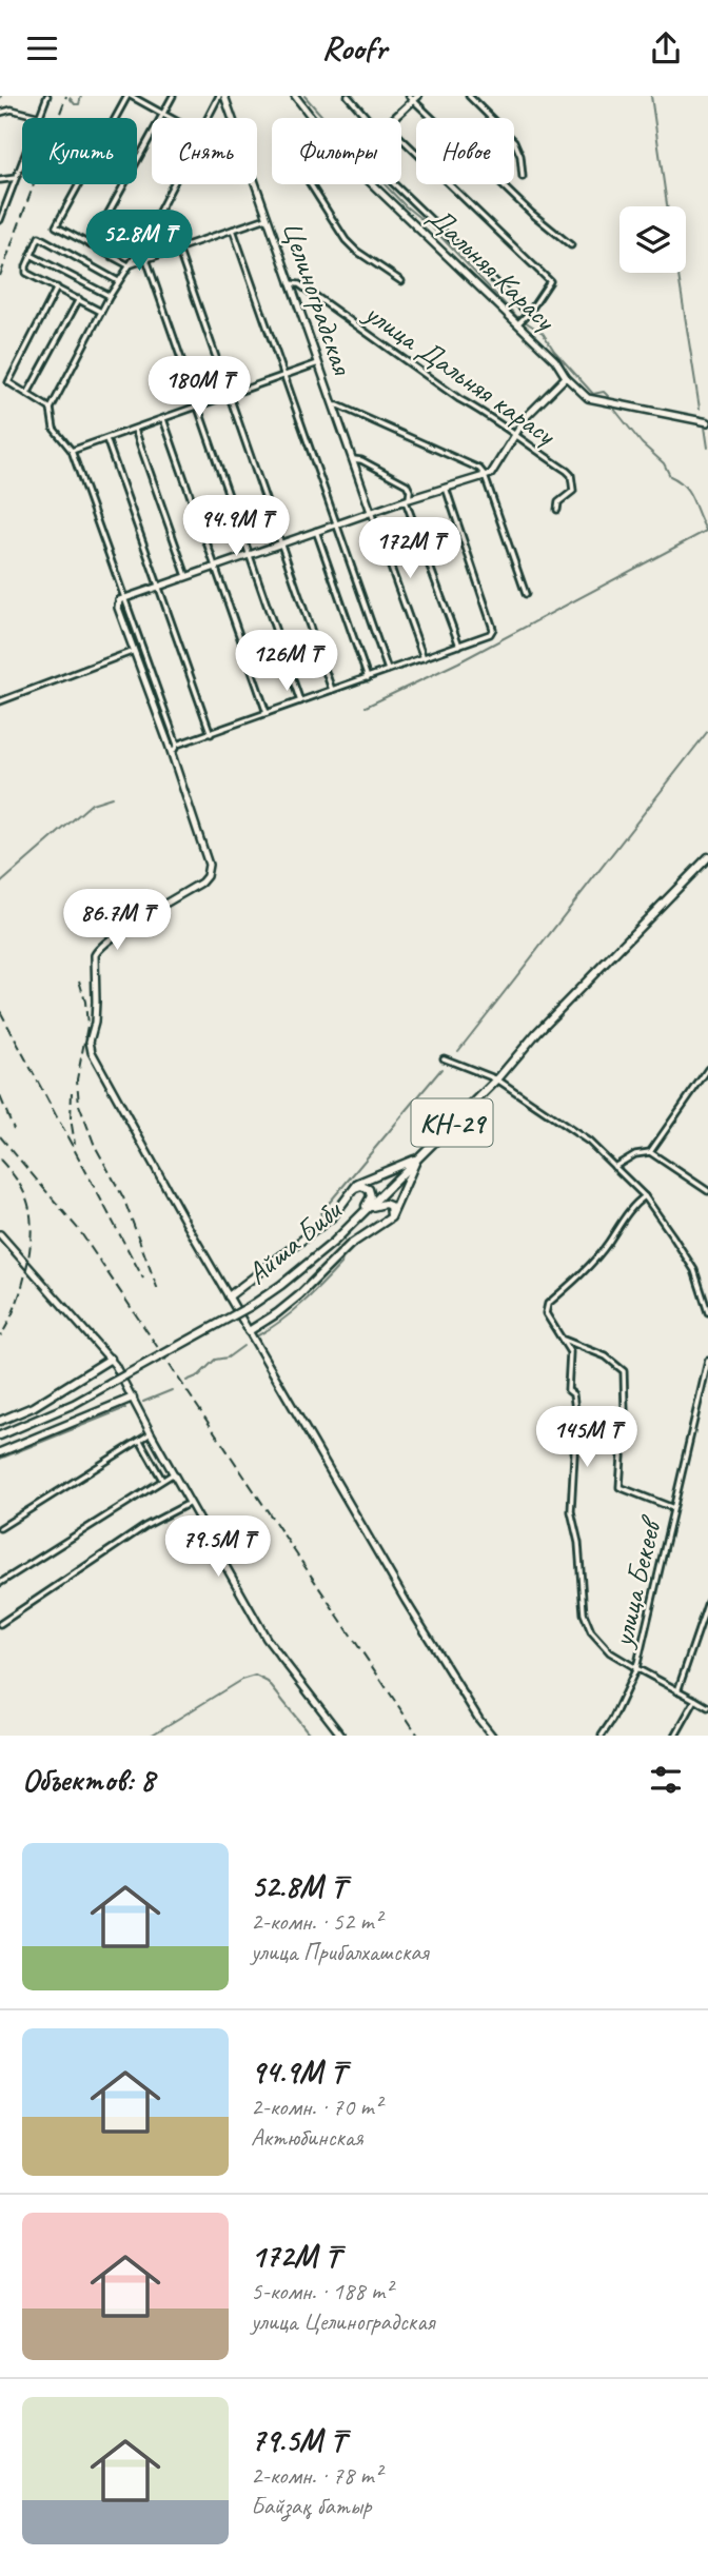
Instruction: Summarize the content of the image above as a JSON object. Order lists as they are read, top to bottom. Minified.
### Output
{"streets":{"main road":["КН-29","Айша Биби"],"street":["Дальняя Карасу","Целиноградская","улица Дальняя карасу","улица Бекеев"]},"crossings":[["Целиноградская","улица Дальняя карасу"],["КН-29","Айша Биби"]],"page":{"header":"Roofr","chip":["Купить","Снять","Фильтры","Новое"],"price":["52.8M ₸","180M ₸","94.9M ₸","172M ₸","126M ₸","86.7M ₸","145M ₸","79.5M ₸"],"heading":"Объектов: 8","list":[{"name":"52.8M ₸","note":"2-комн. · 52 m² · улица Прибалхашская"},{"name":"94.9M ₸","note":"2-комн. · 70 m² · Актюбинская"},{"name":"172M ₸","note":"5-комн. · 188 m² · улица Целиноградская"},{"name":"79.5M ₸","note":"2-комн. · 78 m² · Байзақ батыр"}]}}
